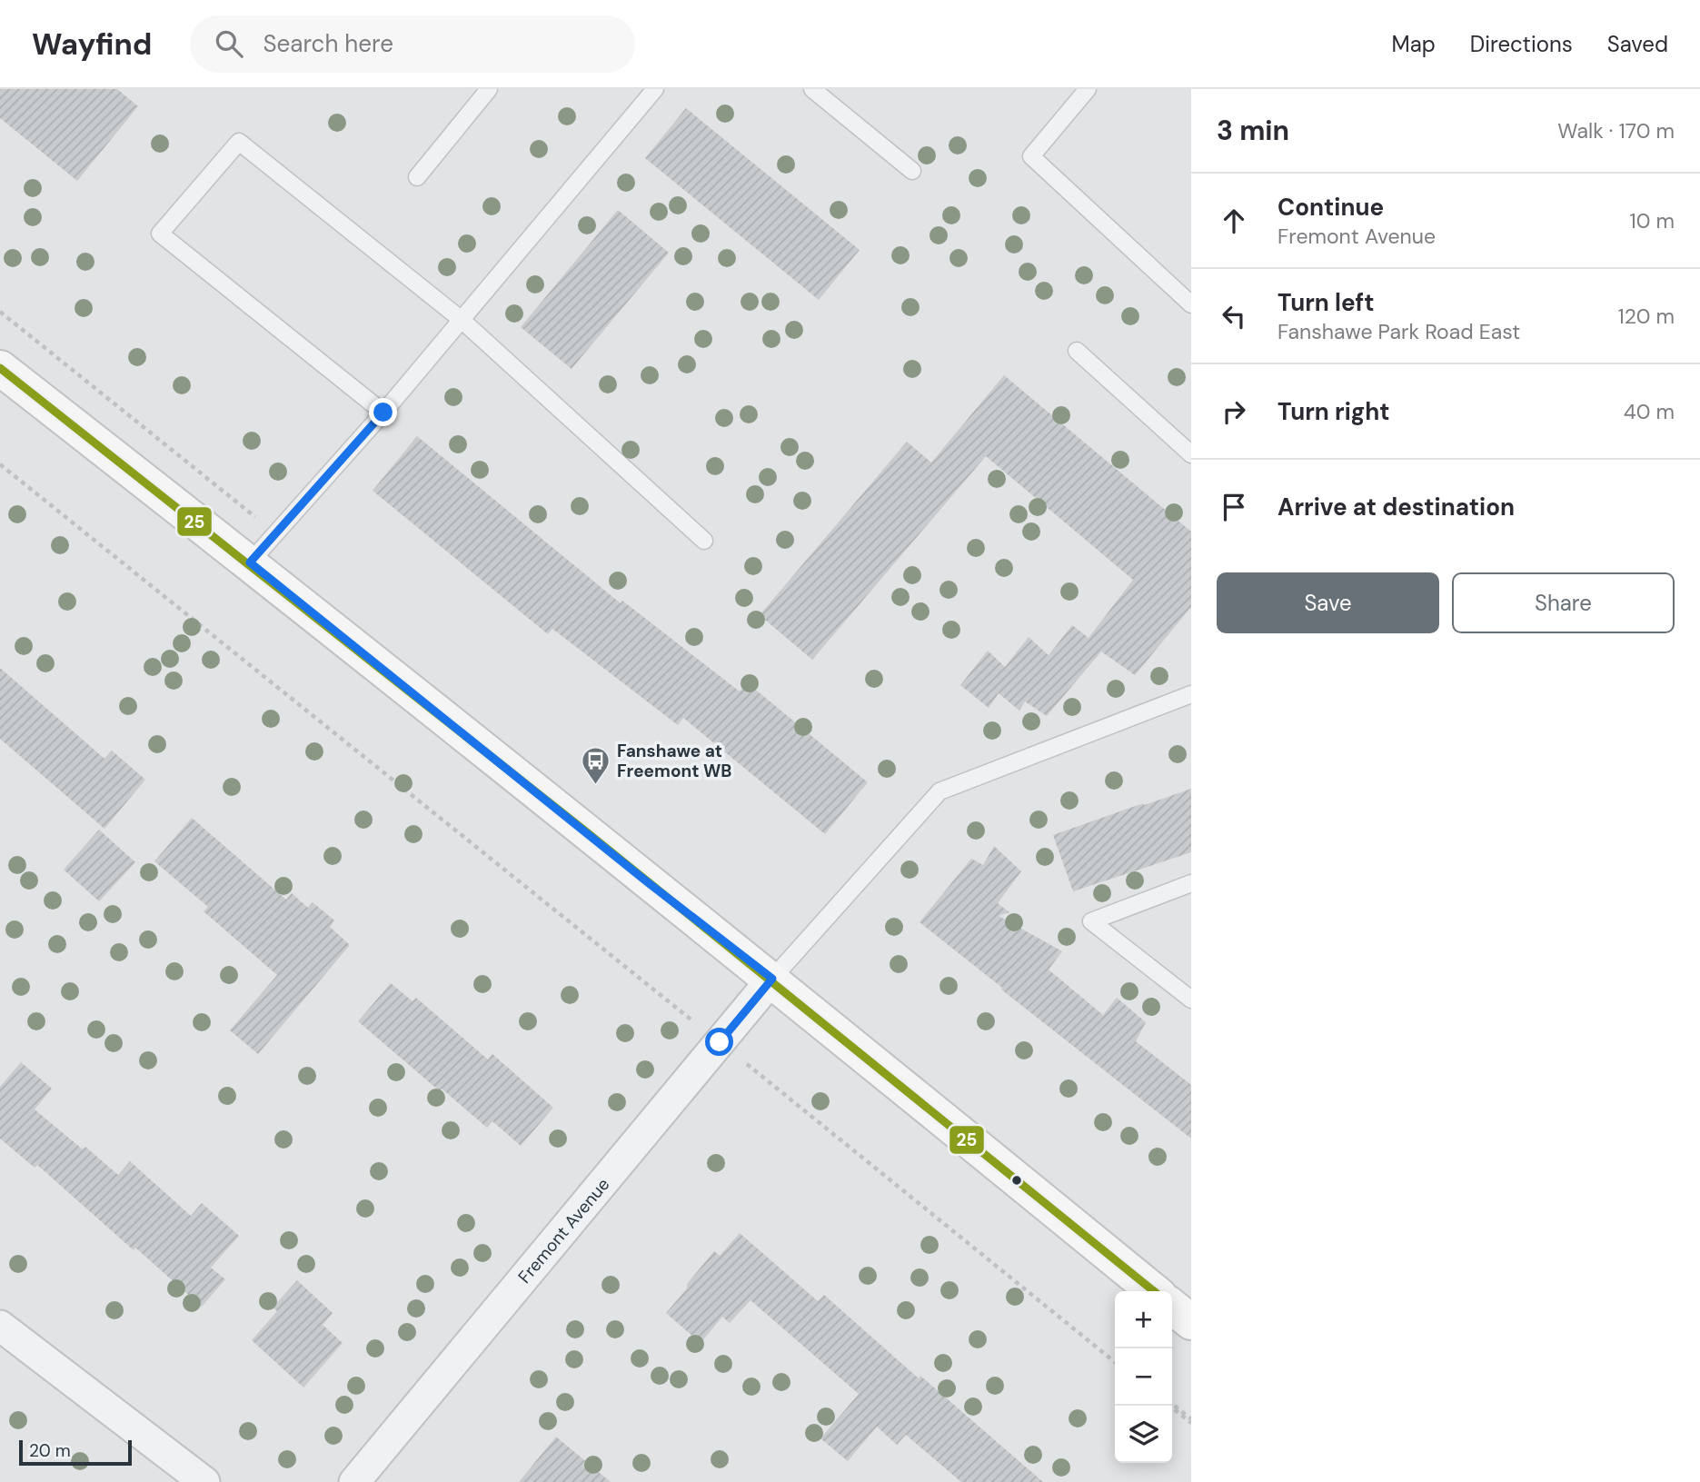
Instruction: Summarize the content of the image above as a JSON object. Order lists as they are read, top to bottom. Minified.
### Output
{"streets":{"street":["Fremont Avenue"]},"places":{"bus stop":["Fanshawe at Freemont WB"]},"lines":["transit line 25"],"scale_bar":"20 m","page":{"header":"Wayfind","search":"Search here","nav":["Map","Directions","Saved"],"heading":["3 min","Walk · 170 m"],"list":[["Continue","Fremont Avenue","10 m"],["Turn left","Fanshawe Park Road East","120 m"],["Turn right","40 m"],"Arrive at destination"],"buttons":["Save","Share"],"map_buttons":["+","−"],"scale":"20 m"}}
